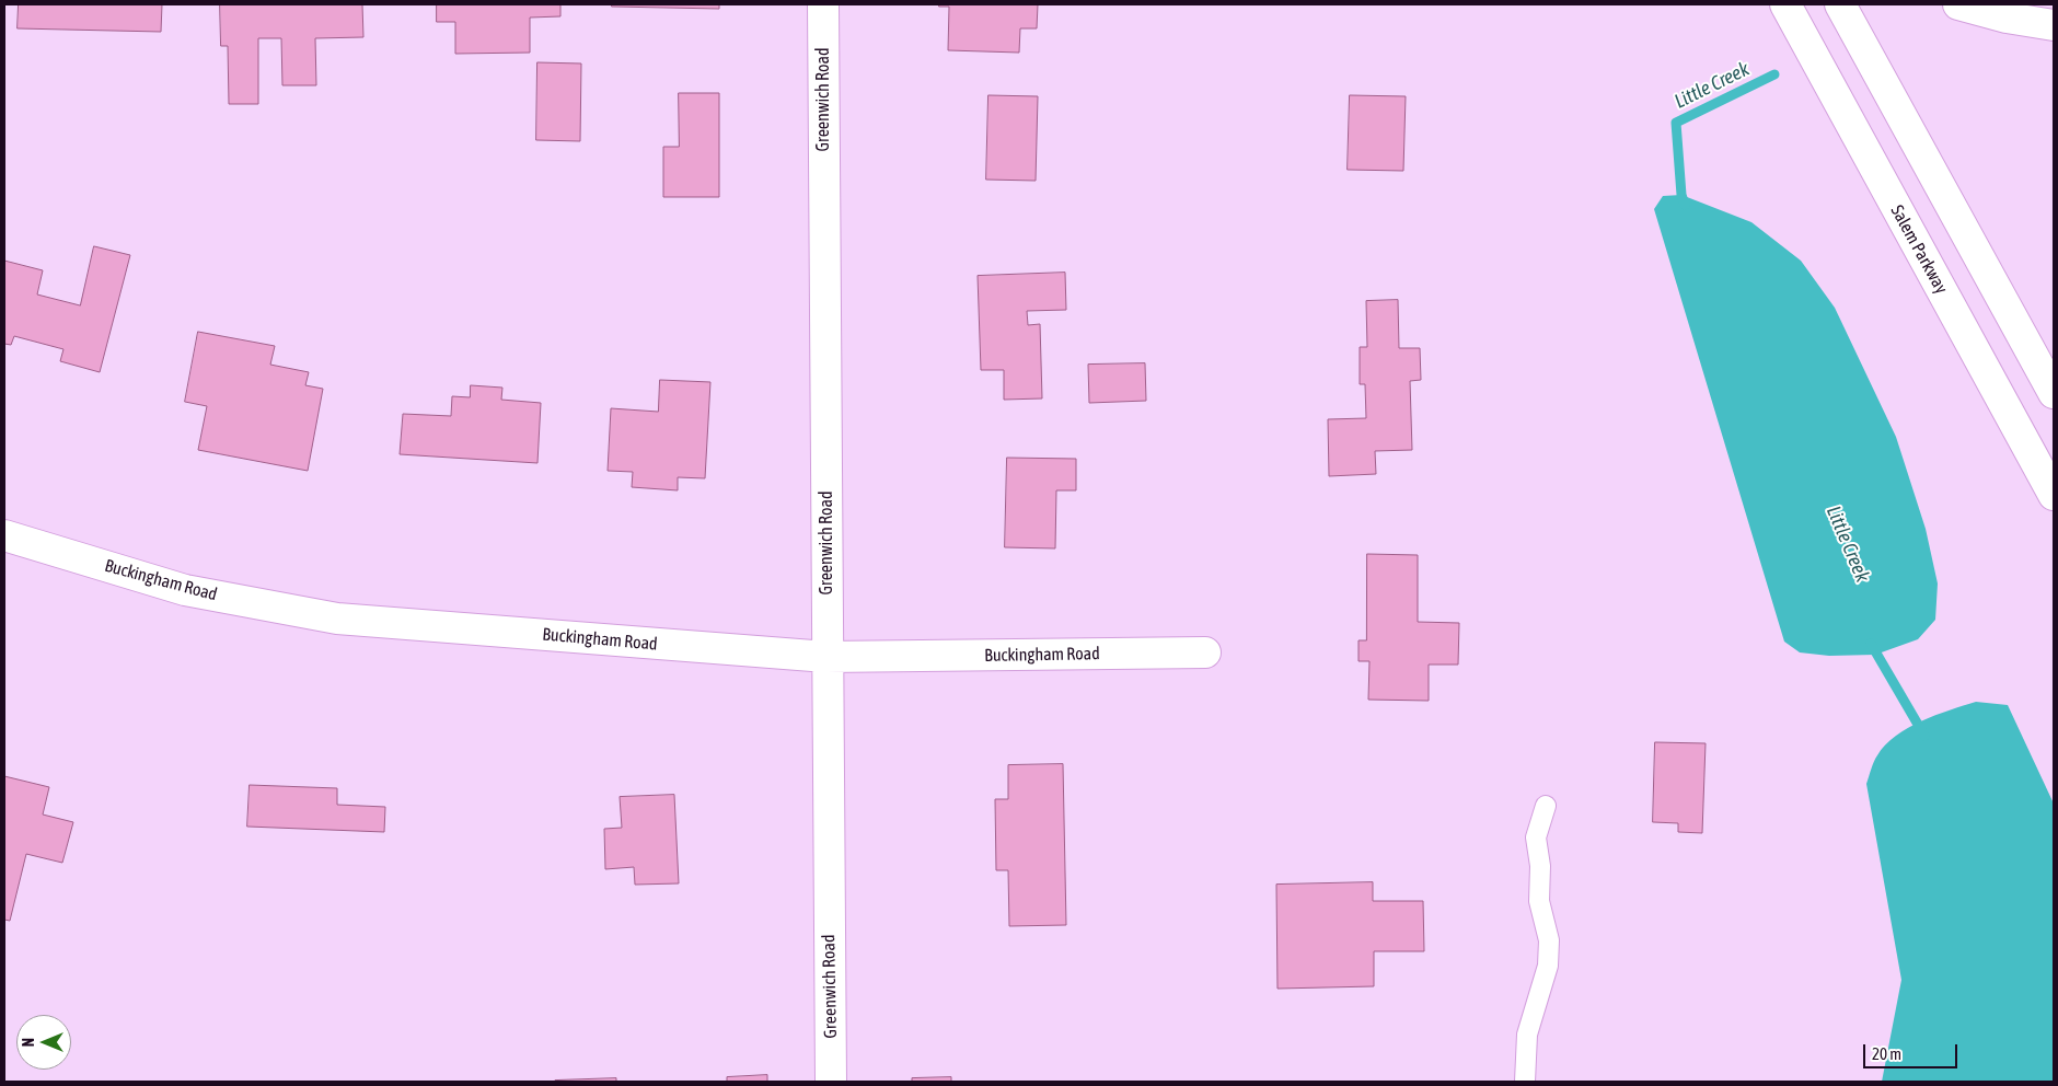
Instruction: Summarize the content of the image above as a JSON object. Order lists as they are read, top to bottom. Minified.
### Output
{"streets":{"main road":["Greenwich Road","Salem Parkway","Buckingham Road"]},"crossings":[["Greenwich Road","Buckingham Road"]],"water":["Little Creek"],"scale_bar":"20 m","north":"left"}
